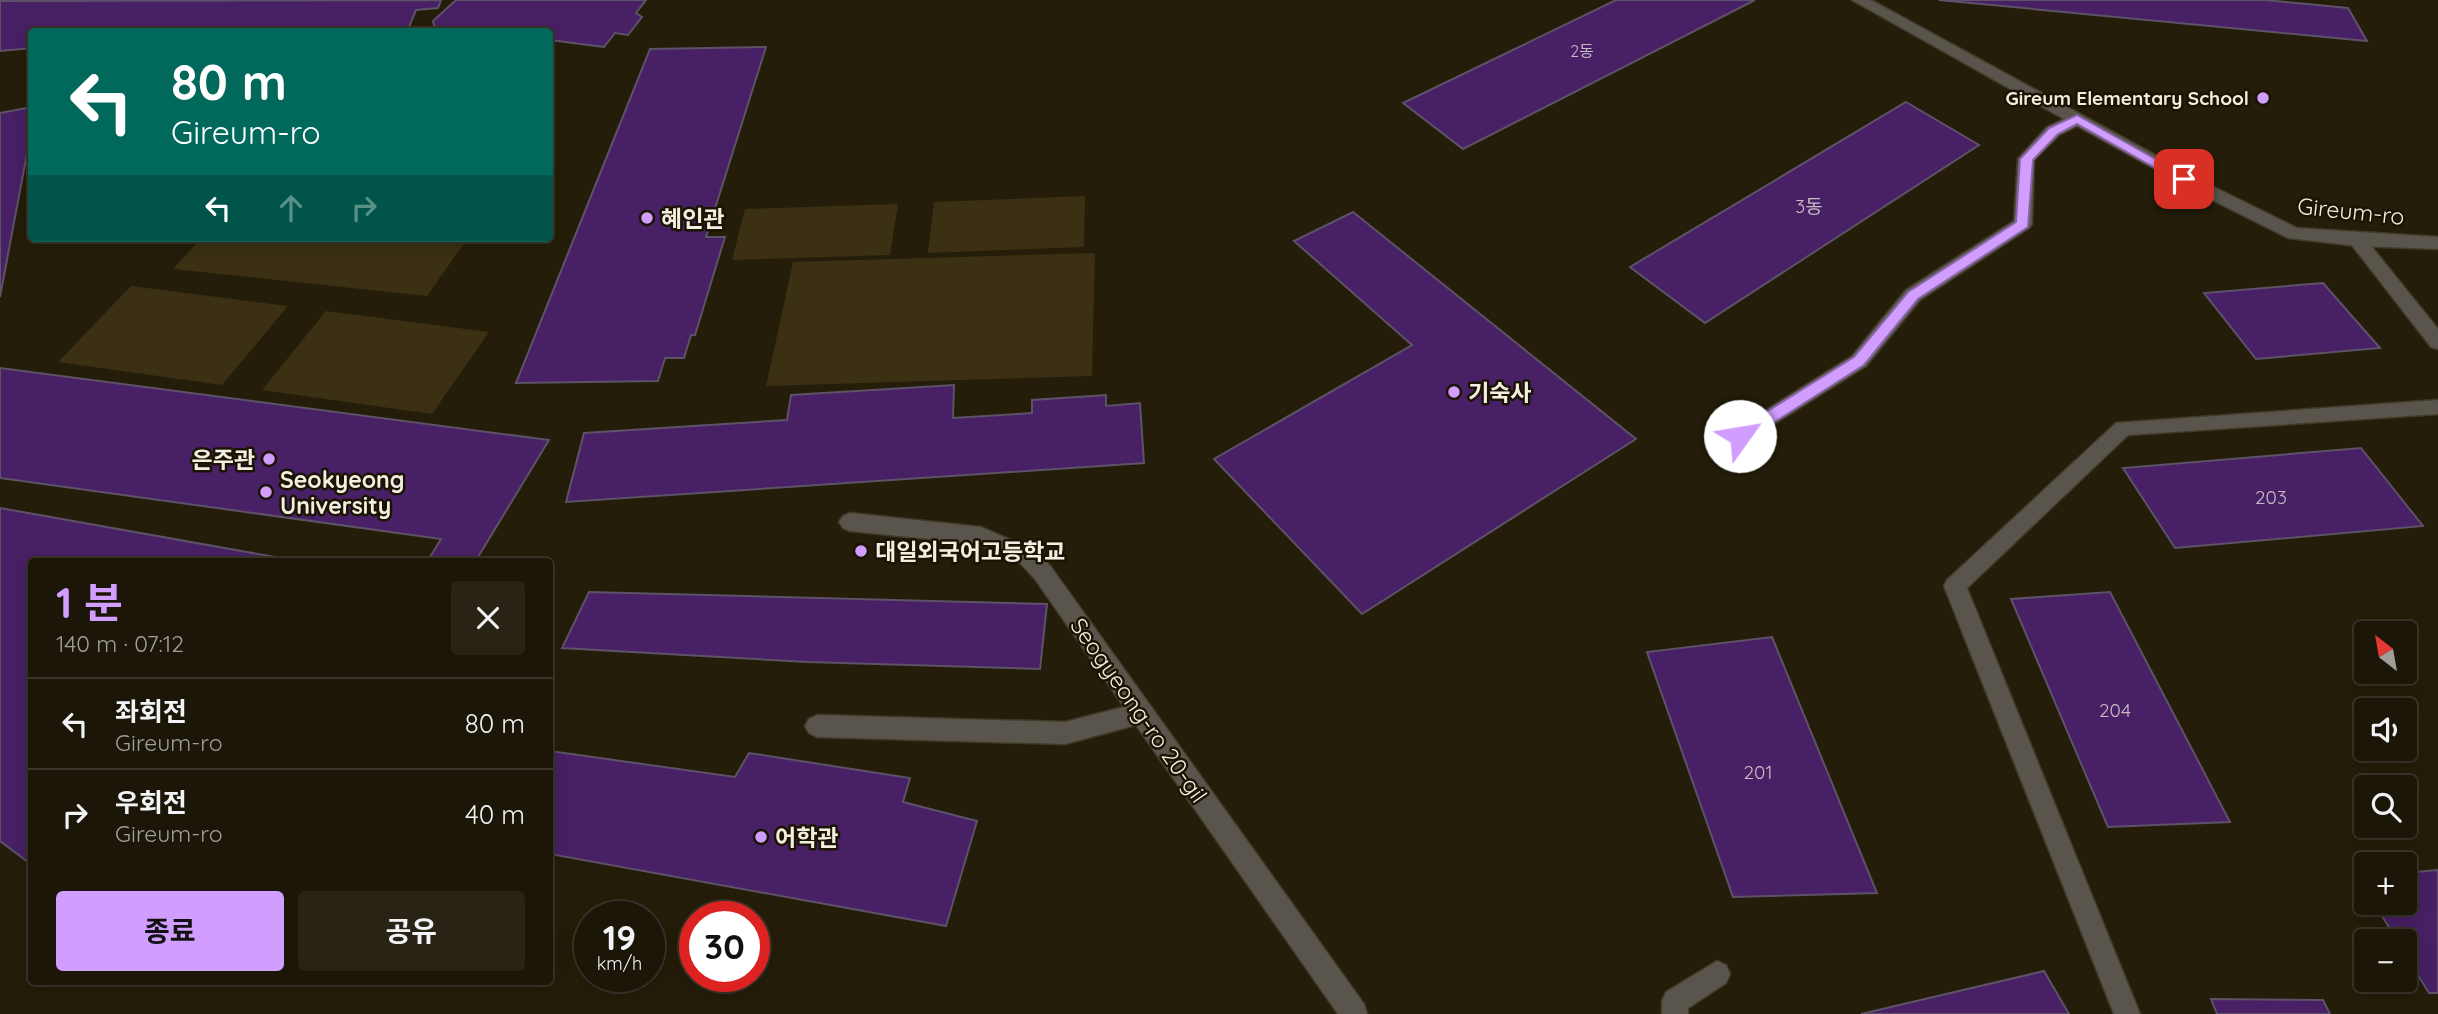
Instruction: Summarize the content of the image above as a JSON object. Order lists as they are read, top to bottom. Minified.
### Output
{"streets":{"street":["Gireum-ro","Seogyeong-ro 20-gil"]},"places":["Gireum Elementary School","혜인관","기숙사","은주관","Seokyeong University","대일외국어고등학교","어학관"],"house_numbers":["2동","3동","203","204","201"],"north":"top left","page":{"turn":["80 m","Gireum-ro"],"heading":["1 분","140 m · 07:12"],"map_buttons":["+","−"],"list":[{"name":"좌회전","note":"Gireum-ro","value":"80 m"},{"name":"우회전","note":"Gireum-ro","value":"40 m"}],"buttons":["종료","공유"],"speed":"19 km/h","limit":"30"}}
